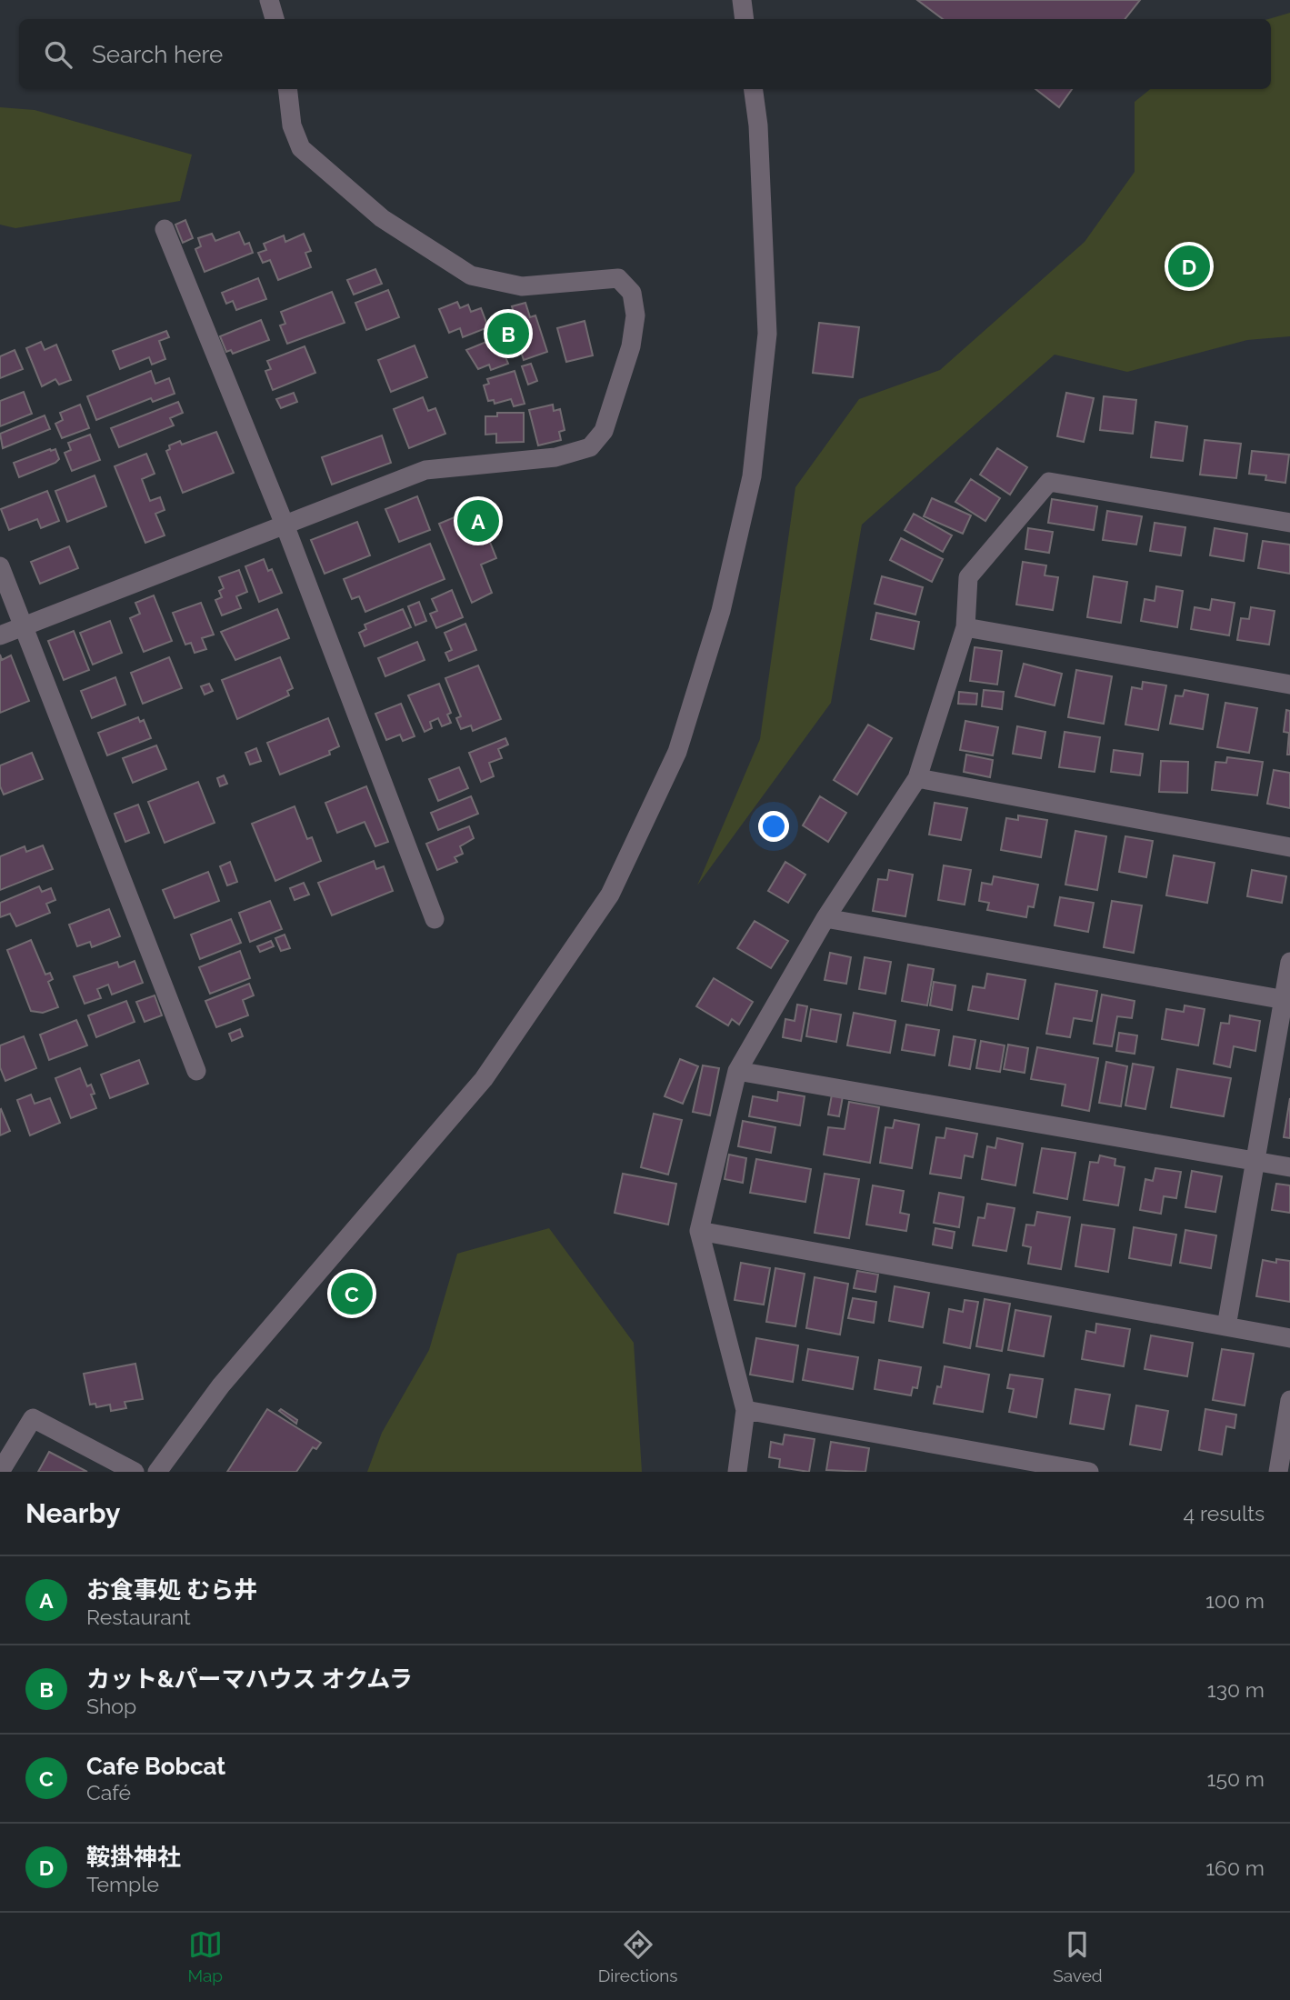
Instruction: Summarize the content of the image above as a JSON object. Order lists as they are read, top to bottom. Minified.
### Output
{"page":{"search":"Search here","pins":["D","B","A","C"],"heading":["Nearby","4 results"],"list":[{"mark":"A","name":"お食事処 むら井","note":"Restaurant","value":"100 m"},{"mark":"B","name":"カット&パーマハウス オクムラ","note":"Shop","value":"130 m"},{"mark":"C","name":"Cafe Bobcat","note":"Café","value":"150 m"},{"mark":"D","name":"鞍掛神社","note":"Temple","value":"160 m"}],"nav":["Map","Directions","Saved"]}}
